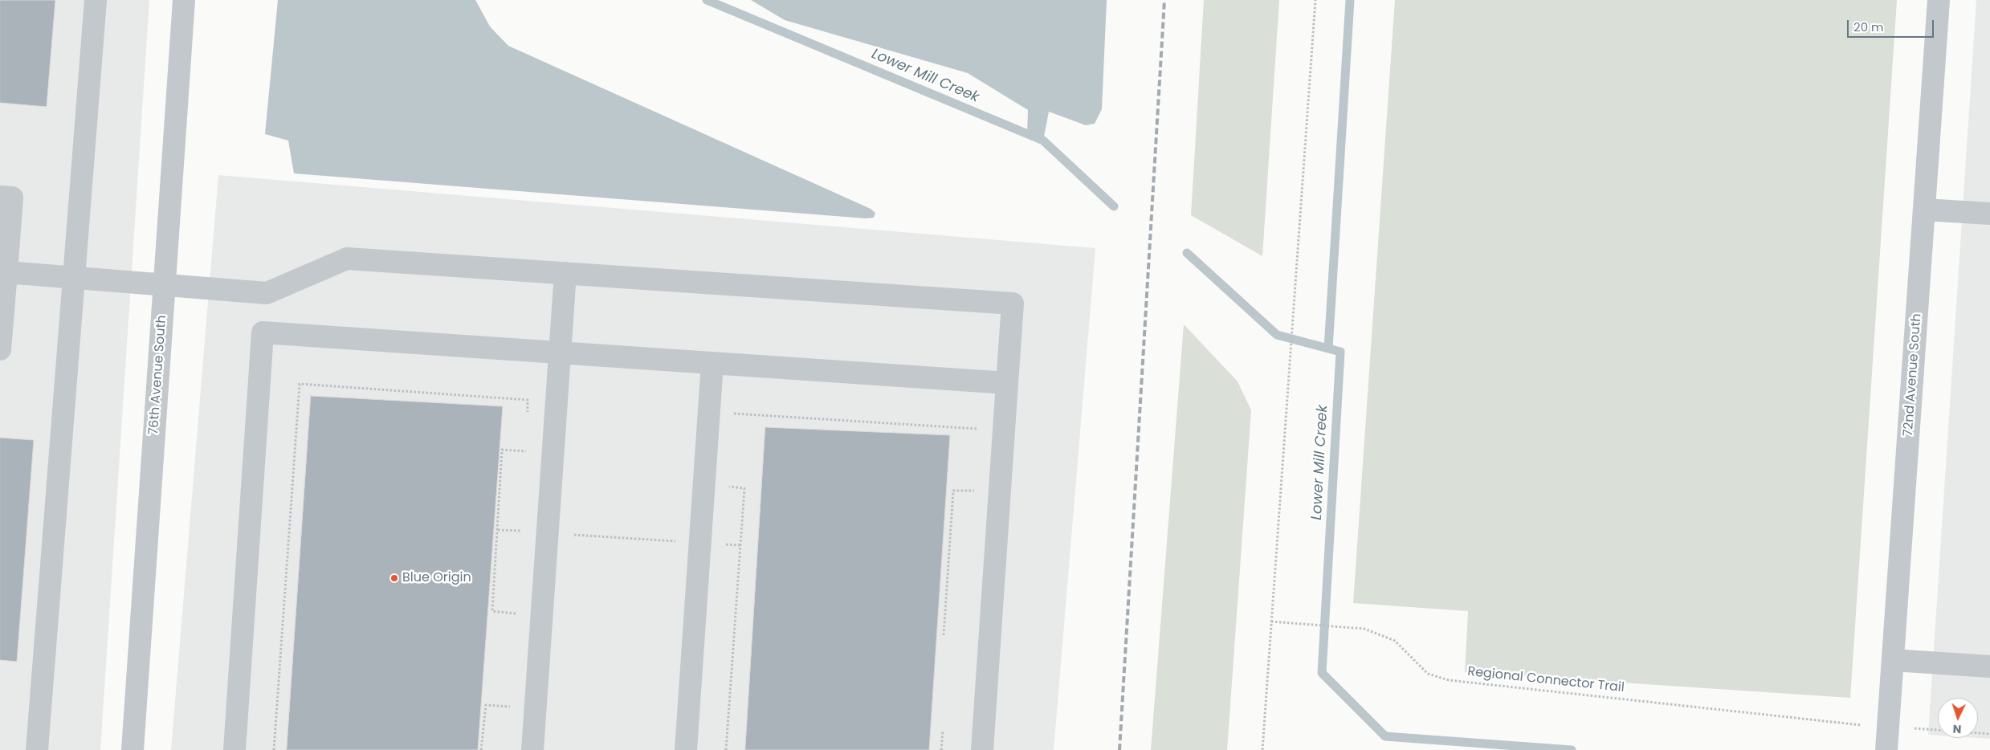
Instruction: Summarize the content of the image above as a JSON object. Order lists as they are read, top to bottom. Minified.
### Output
{"streets":{"street":["76th Avenue South","72nd Avenue South"],"path":["Regional Connector Trail"]},"water":["Lower Mill Creek"],"places":["Blue Origin"],"scale_bar":"20 m","north":"bottom"}
